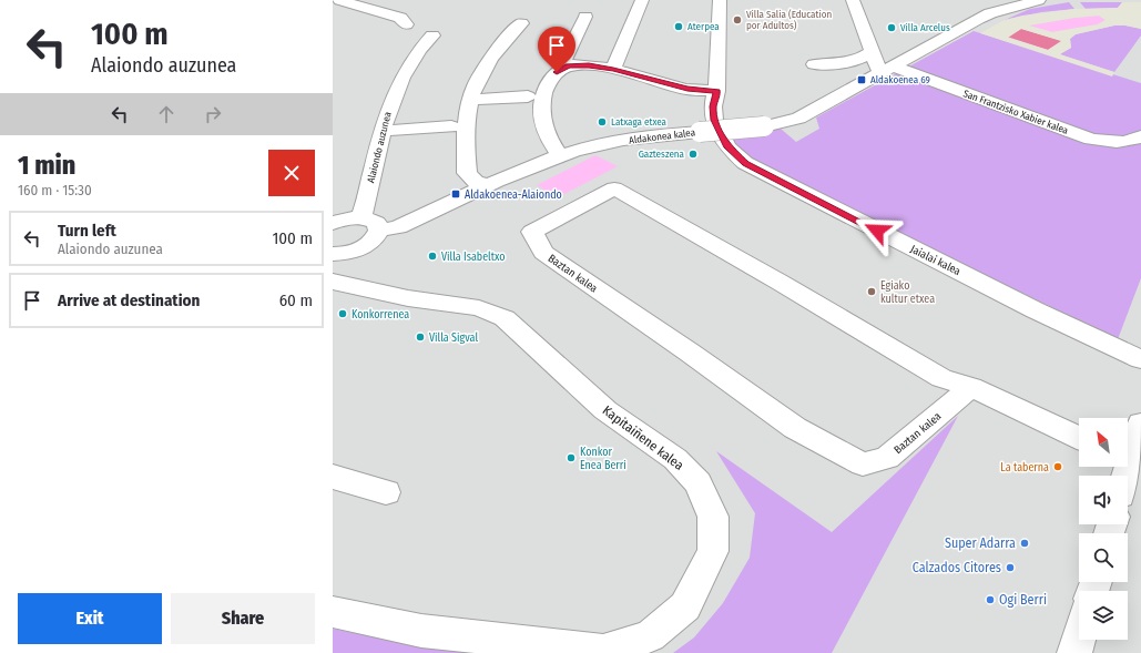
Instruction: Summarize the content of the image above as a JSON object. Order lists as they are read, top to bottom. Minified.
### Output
{"streets":{"street":["San Frantzisko Xabier kalea","Aldakonea kalea","Alaiondo auzunea","Jaialai kalea","Baztan kalea","Kapitaiñene kalea"]},"crossings":[["San Frantzisko Xabier kalea","Aldakonea kalea"]],"places":{"other":["Villa Salia (Education por Adultos)","Aterpea","Villa Arcelus","Latxaga etxea","Gazteszena","Villa Isabeltxo","Egiako kultur etxea","Konkorrenea","Villa Sigval","Konkor Enea Berri","La taberna","Super Adarra","Calzados Citores","Ogi Berri"],"transit":["Aldakoenea 69","Aldakoenea-Alaiondo"]},"north":"top left","page":{"turn":["100 m","Alaiondo auzunea"],"heading":["1 min","160 m · 15:30"],"list":[{"name":"Turn left","note":"Alaiondo auzunea","value":"100 m"},{"name":"Arrive at destination","value":"60 m"}],"buttons":["Exit","Share"]}}
